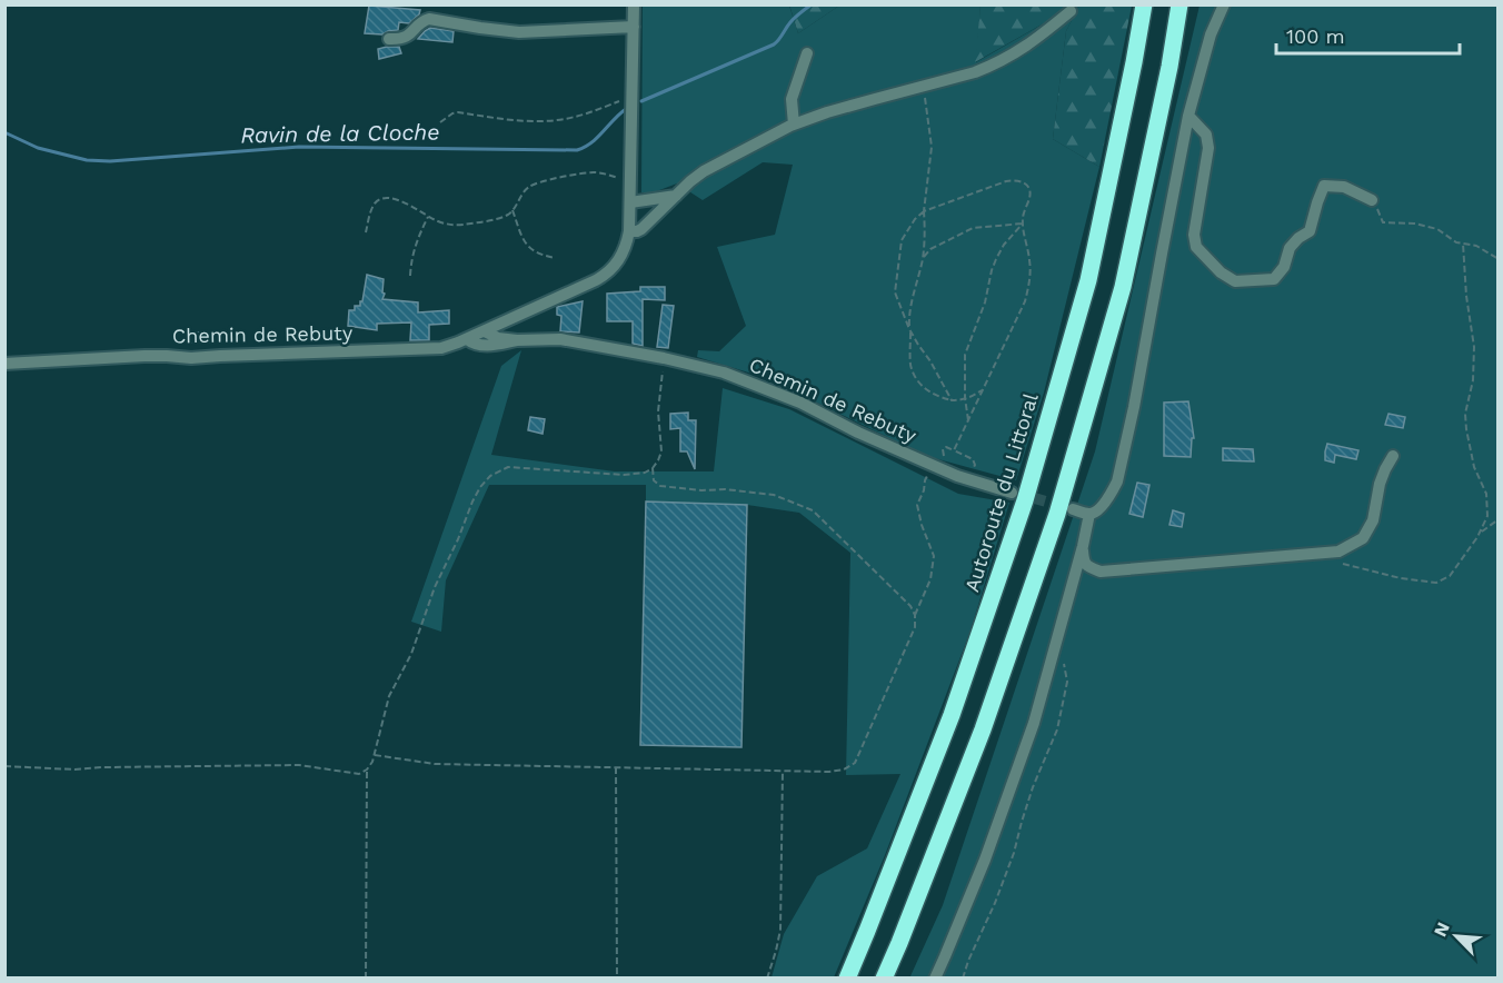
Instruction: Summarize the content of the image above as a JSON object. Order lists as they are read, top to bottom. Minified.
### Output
{"streets":{"highway":["Autoroute du Littoral"],"street":["Chemin de Rebuty"]},"water":["Ravin de la Cloche"],"scale_bar":"100 m","north":"top left"}
